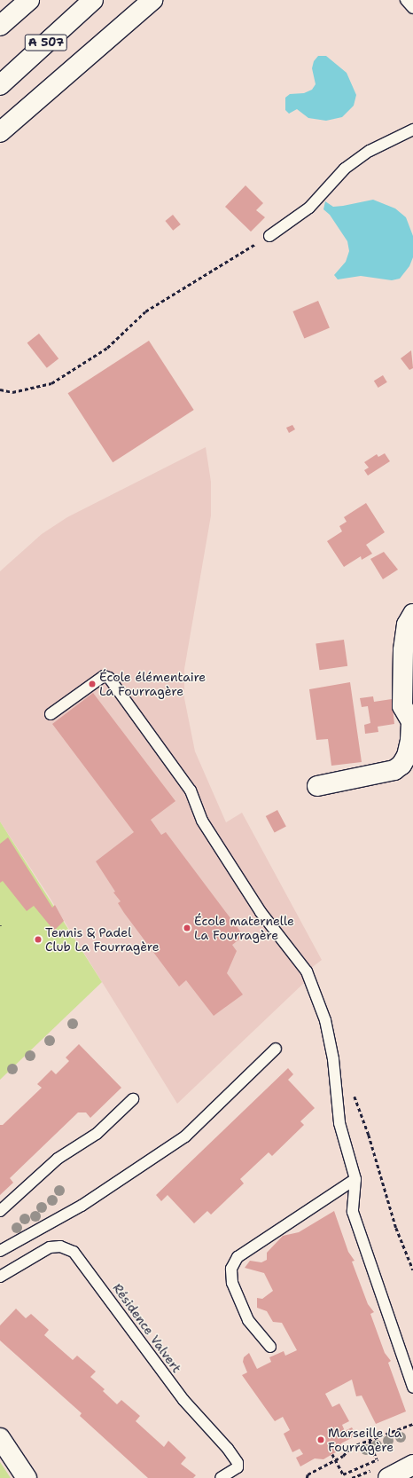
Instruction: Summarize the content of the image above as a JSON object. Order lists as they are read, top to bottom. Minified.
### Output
{"streets":{"main road":["A 507"],"lane":["Résidence Valvert"]},"places":["École élémentaire La Fourragère","École maternelle La Fourragère","Tennis & Padel Club La Fourragère","Marseille La Fourragère"]}
